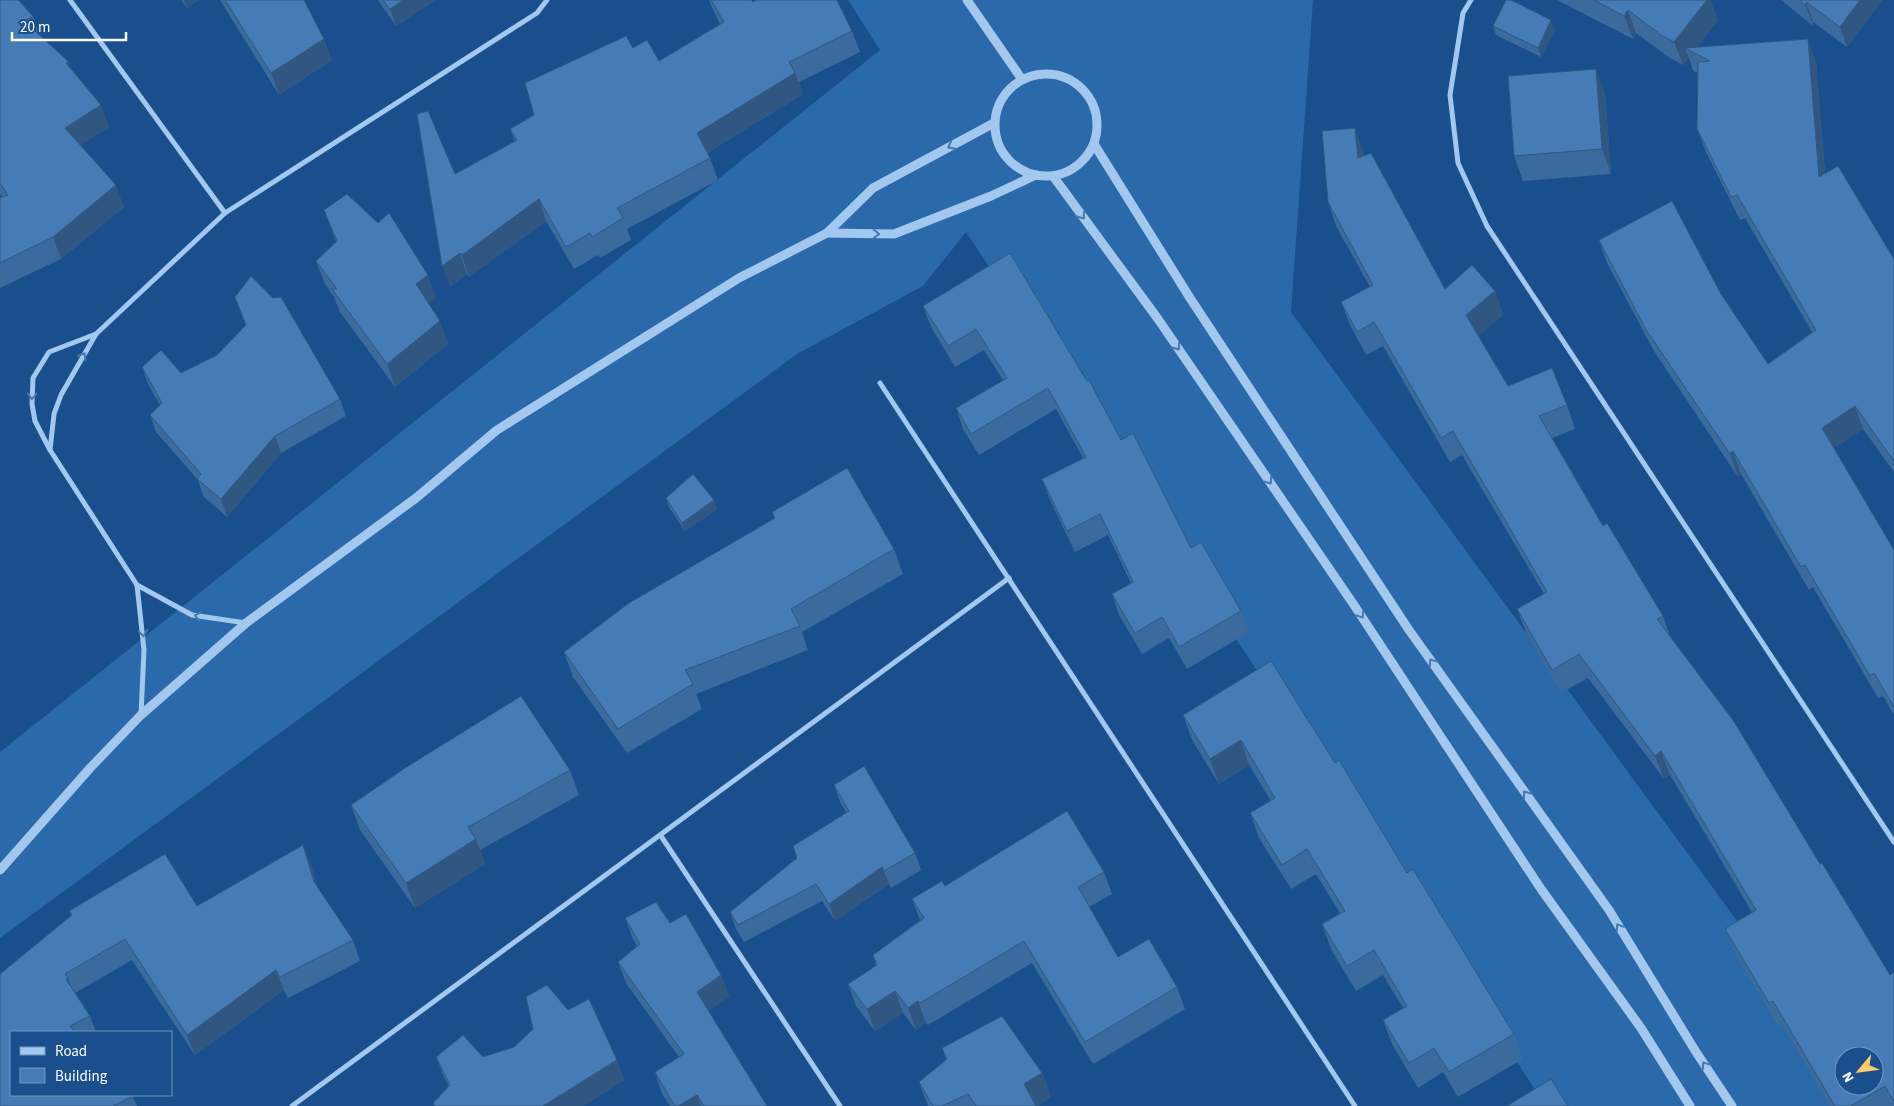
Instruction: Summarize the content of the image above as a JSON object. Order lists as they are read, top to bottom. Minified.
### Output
{"legend":["Road","Building"],"scale_bar":"20 m","north":"bottom left"}
